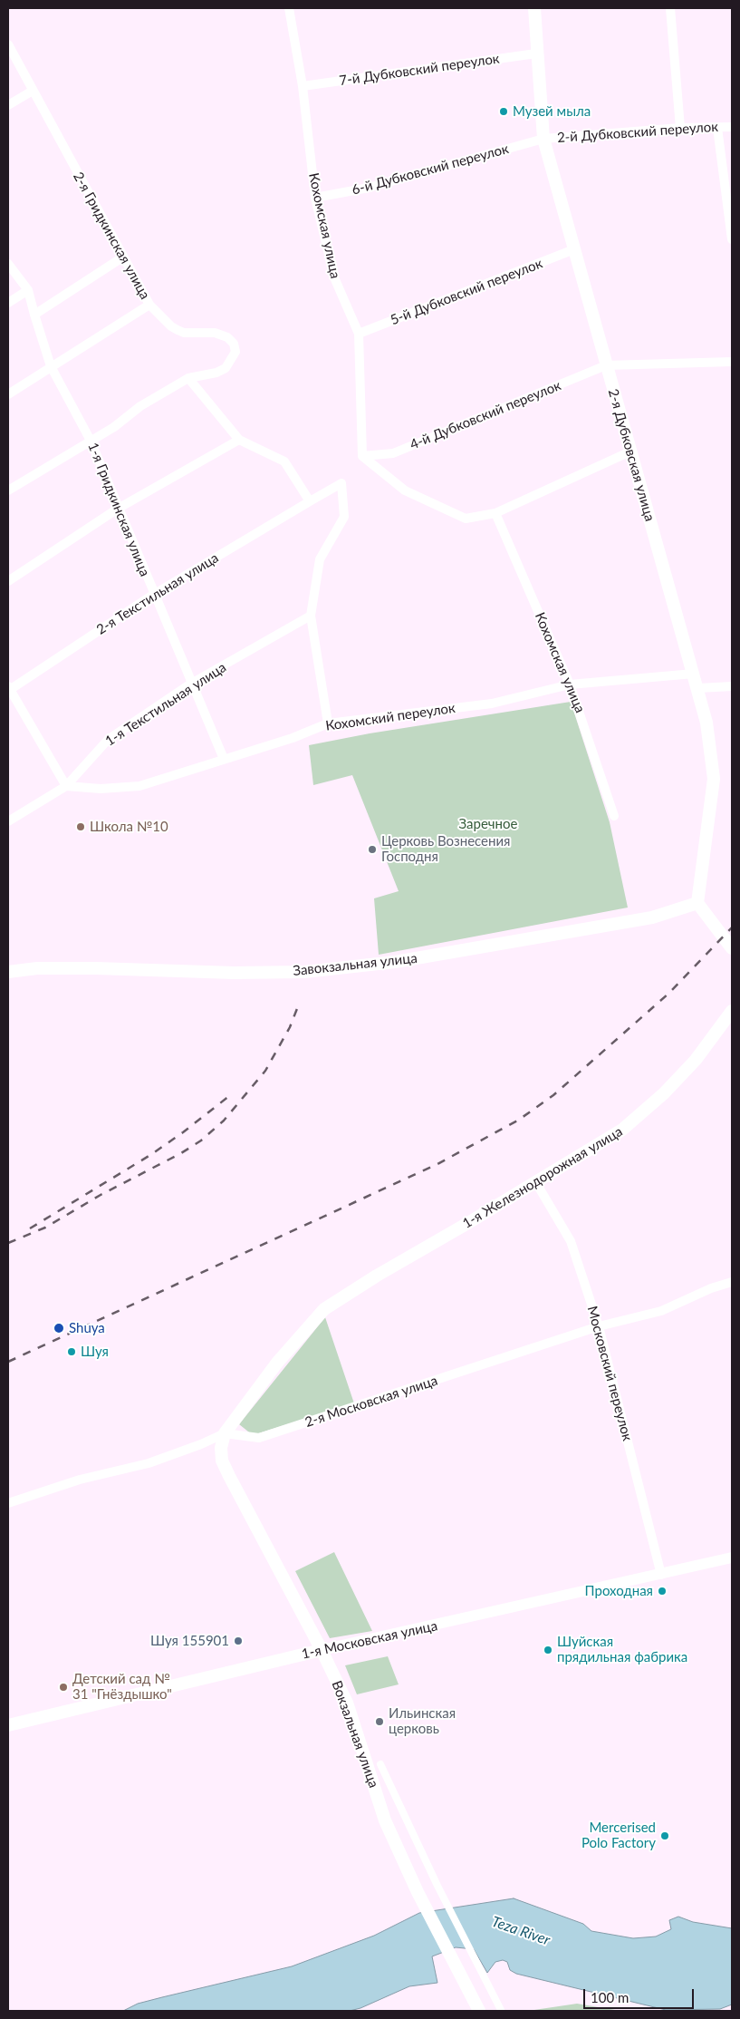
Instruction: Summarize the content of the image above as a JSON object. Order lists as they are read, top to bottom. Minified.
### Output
{"streets":{"main road":["2-я Дубковская улица","Завокзальная улица","1-я Железнодорожная улица","1-я Московская улица","Вокзальная улица"],"street":["7-й Дубковский переулок","2-й Дубковский переулок","6-й Дубковский переулок","Кохомская улица","2-я Гридкинская улица","5-й Дубковский переулок","4-й Дубковский переулок","1-я Гридкинская улица","2-я Текстильная улица","1-я Текстильная улица","Кохомский переулок","Московский переулок","2-я Московская улица"]},"crossings":[["7-й Дубковский переулок","Кохомская улица"],["7-й Дубковский переулок","2-я Дубковская улица"],["2-й Дубковский переулок","6-й Дубковский переулок"],["2-й Дубковский переулок","2-я Дубковская улица"],["6-й Дубковский переулок","Кохомская улица"],["6-й Дубковский переулок","2-я Дубковская улица"],["Кохомская улица","5-й Дубковский переулок"],["Кохомская улица","4-й Дубковский переулок"],["Кохомская улица","Кохомский переулок"],["5-й Дубковский переулок","2-я Дубковская улица"],["4-й Дубковский переулок","2-я Дубковская улица"],["2-я Дубковская улица","Кохомский переулок"],["2-я Дубковская улица","Завокзальная улица"],["1-я Гридкинская улица","2-я Текстильная улица"],["1-я Гридкинская улица","1-я Текстильная улица"],["1-я Гридкинская улица","Кохомский переулок"],["1-я Текстильная улица","Кохомский переулок"],["1-я Железнодорожная улица","Московский переулок"],["1-я Железнодорожная улица","2-я Московская улица"],["1-я Железнодорожная улица","Вокзальная улица"],["Московский переулок","2-я Московская улица"],["Московский переулок","1-я Московская улица"],["2-я Московская улица","Вокзальная улица"],["1-я Московская улица","Вокзальная улица"]],"water":["Teza River"],"parks":["Заречное"],"places":["Музей мыла","Школа №10","Церковь Вознесения Господня","Shuya","Шуя","Проходная","Шуя 155901","Шуйская прядильная фабрика","Детский сад № 31 \"Гнёздышко\"","Ильинская церковь","Mercerised Polo Factory"],"scale_bar":"100 m"}
